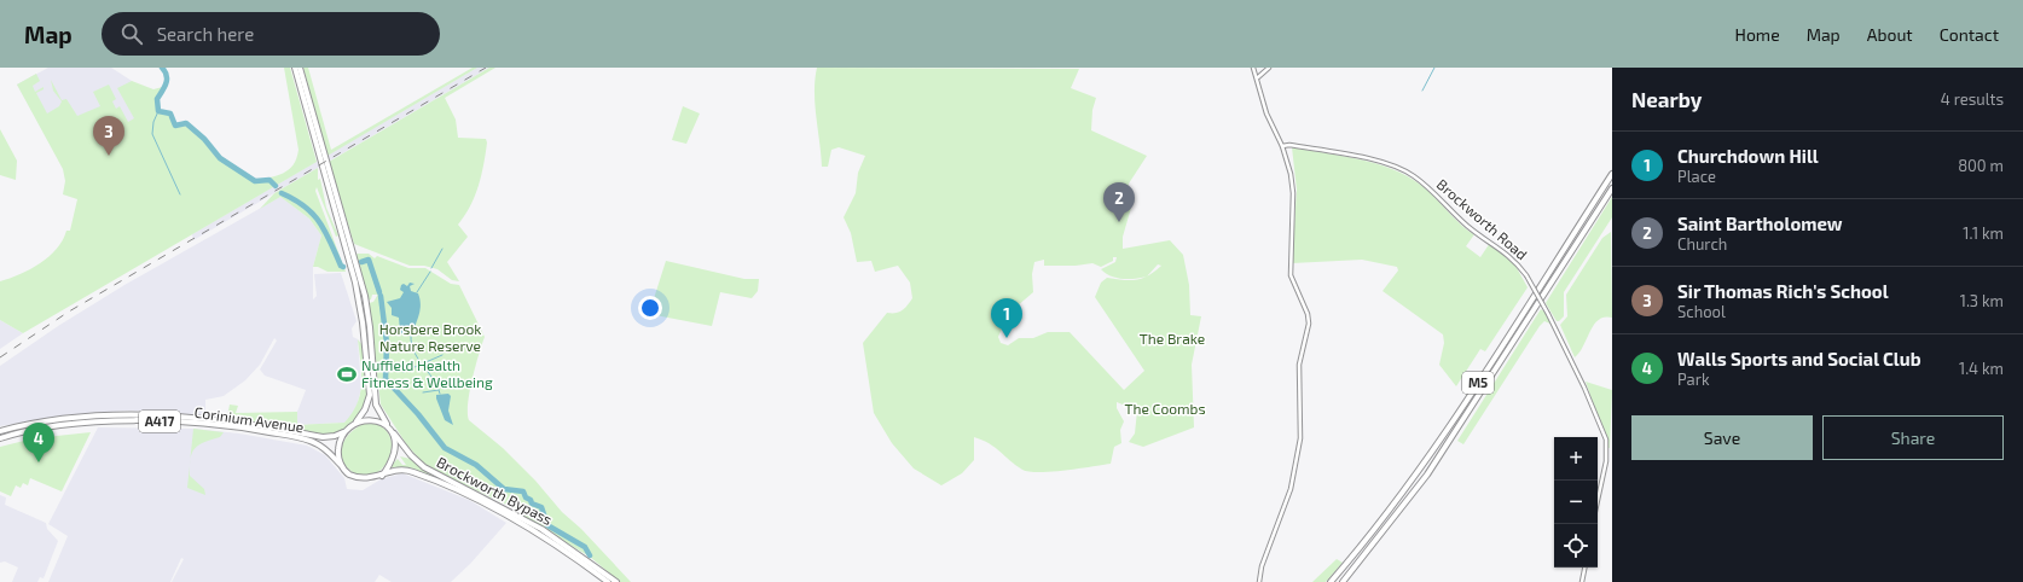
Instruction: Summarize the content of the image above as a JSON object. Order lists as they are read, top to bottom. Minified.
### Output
{"streets":{"highway":["M5","Corinium Avenue","A417","Brockworth Bypass"],"street":["Brockworth Road"]},"crossings":[["Corinium Avenue","Brockworth Bypass"]],"parks":["Horsbere Brook Nature Reserve","The Brake","The Coombs"],"places":{"sports":["Nuffield Health Fitness & Wellbeing"]},"page":{"header":"Map","search":"Search here","nav":["Home","Map","About","Contact"],"heading":["Nearby","4 results"],"pins":["3","2","1","4"],"list":[{"mark":"1","name":"Churchdown Hill","note":"Place","value":"800 m"},{"mark":"2","name":"Saint Bartholomew","note":"Church","value":"1.1 km"},{"mark":"3","name":"Sir Thomas Rich's School","note":"School","value":"1.3 km"},{"mark":"4","name":"Walls Sports and Social Club","note":"Park","value":"1.4 km"}],"buttons":["Save","Share"],"map_buttons":["+","−"]}}
